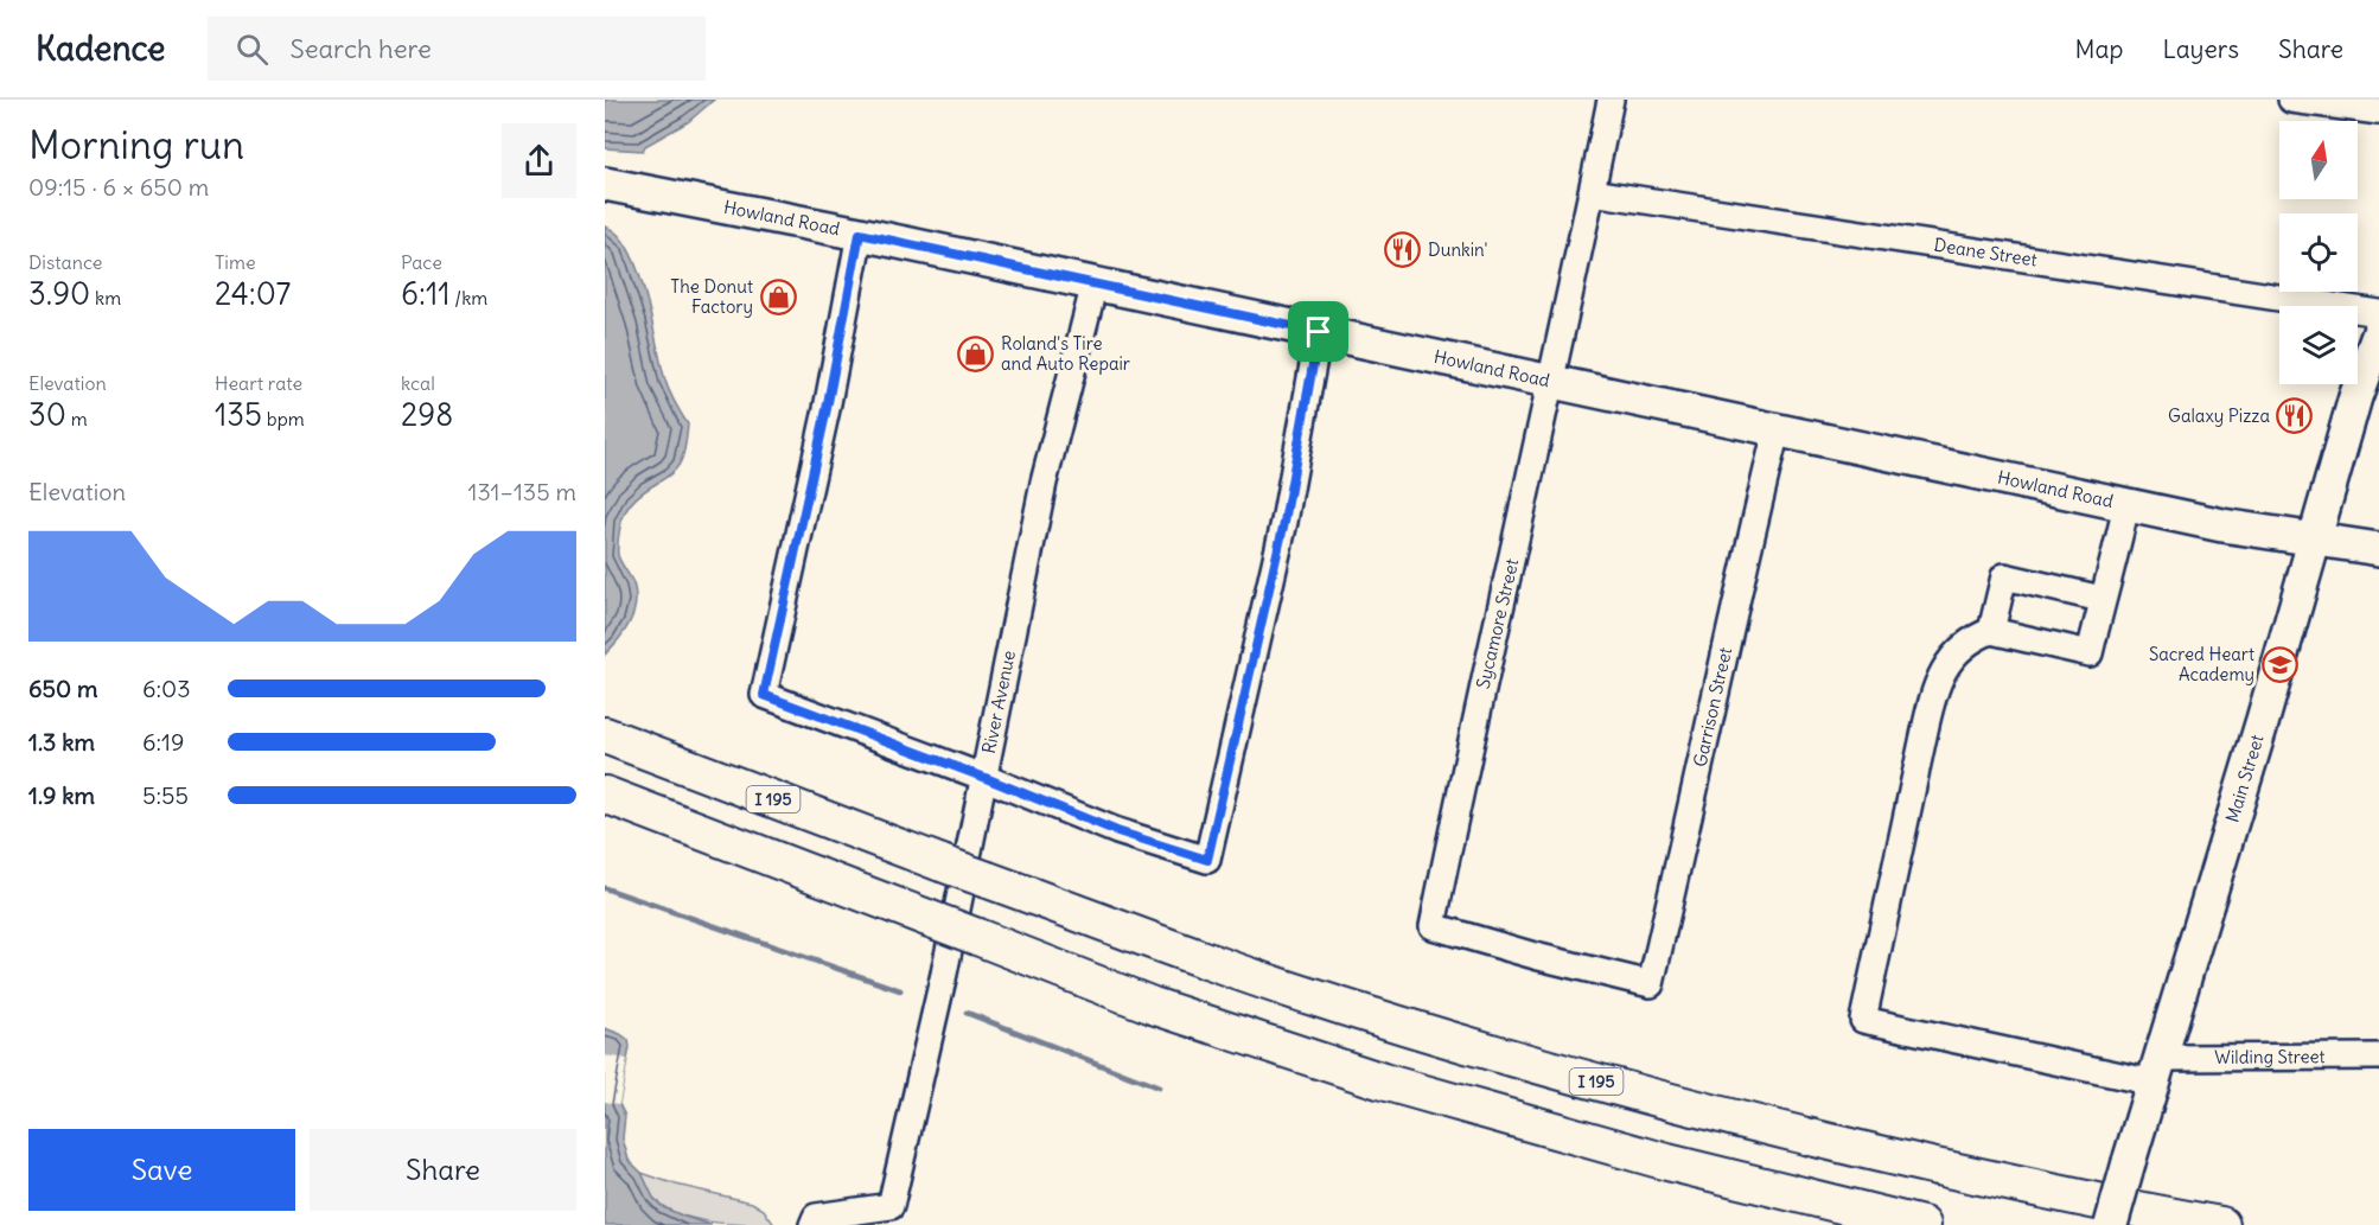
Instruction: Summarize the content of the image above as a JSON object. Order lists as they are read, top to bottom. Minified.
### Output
{"streets":{"highway":["I 195"],"main road":["Howland Road","Main Street"],"street":["Deane Street","Sycamore Street","River Avenue","Garrison Street","Wilding Street"]},"crossings":[["Howland Road","Sycamore Street"],["Howland Road","River Avenue"],["Howland Road","Garrison Street"],["Howland Road","Main Street"],["Deane Street","Sycamore Street"],["Sycamore Street","Garrison Street"],["Main Street","Wilding Street"]],"places":{"restaurant":["Dunkin'","Galaxy Pizza"],"shop":["The Donut Factory","Roland's Tire and Auto Repair"],"school or university":["Sacred Heart Academy"]},"north":"top","page":{"header":"Kadence","search":"Search here","nav":["Map","Layers","Share"],"heading":["Morning run","09:15 · 6 × 650 m"],"stats":[["Distance","3.90 km"],["Time","24:07"],["Pace","6:11 /km"],["Elevation","30 m"],["Heart rate","135 bpm"],["kcal","298"]],"chart":["Elevation","131–135 m"],"list":[{"name":"650 m","note":"6:03"},{"name":"1.3 km","note":"6:19"},{"name":"1.9 km","note":"5:55"}],"buttons":["Save","Share"]}}
